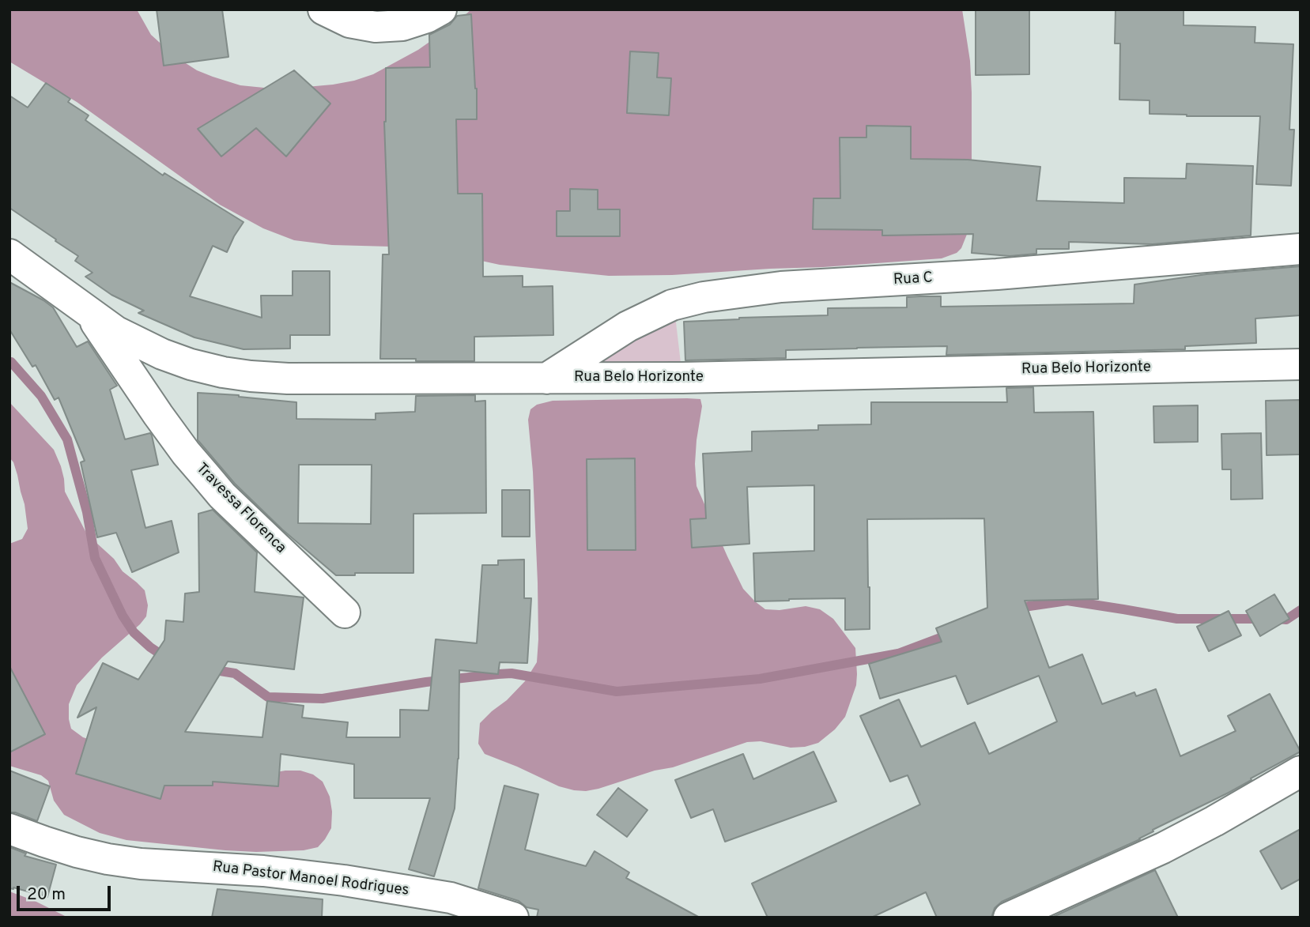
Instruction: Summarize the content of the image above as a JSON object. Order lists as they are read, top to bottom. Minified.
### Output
{"streets":{"street":["Rua C","Rua Belo Horizonte","Travessa Florenca","Rua Pastor Manoel Rodrigues"]},"crossings":[["Rua C","Rua Belo Horizonte"],["Rua Belo Horizonte","Travessa Florenca"]],"scale_bar":"20 m"}
